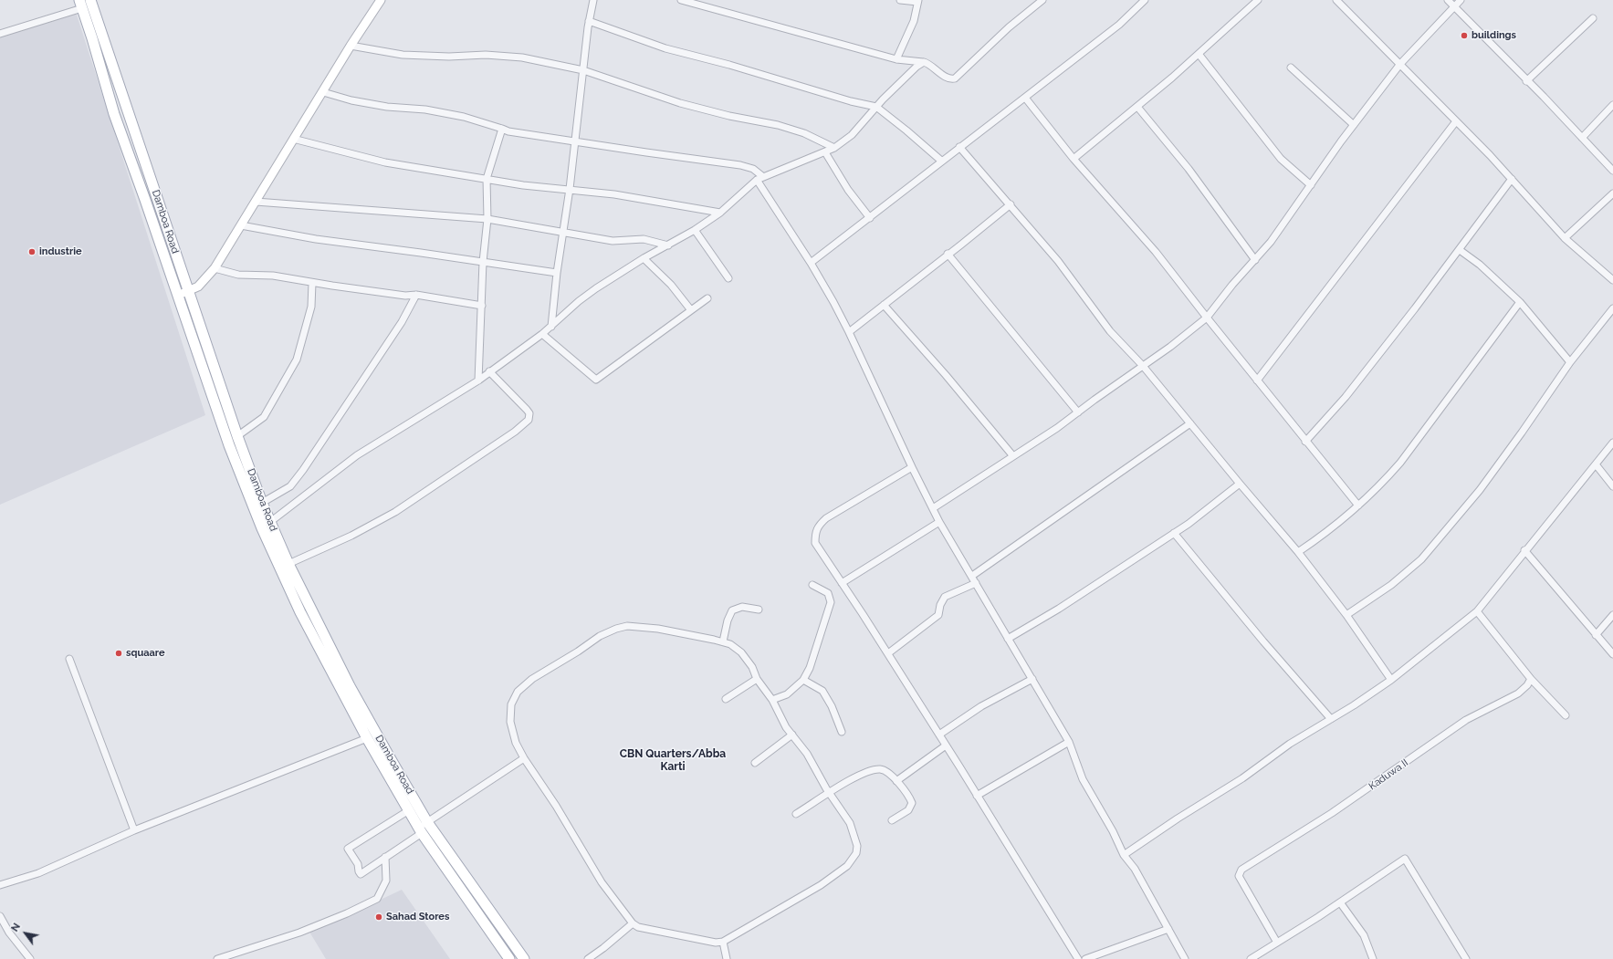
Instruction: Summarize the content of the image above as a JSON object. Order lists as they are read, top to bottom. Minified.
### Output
{"streets":{"main road":["Damboa Road"],"street":["Kaduwa II"]},"districts":["CBN Quarters/Abba Karti"],"places":["buildings","industrie","squaare","Sahad Stores"],"north":"top left"}
